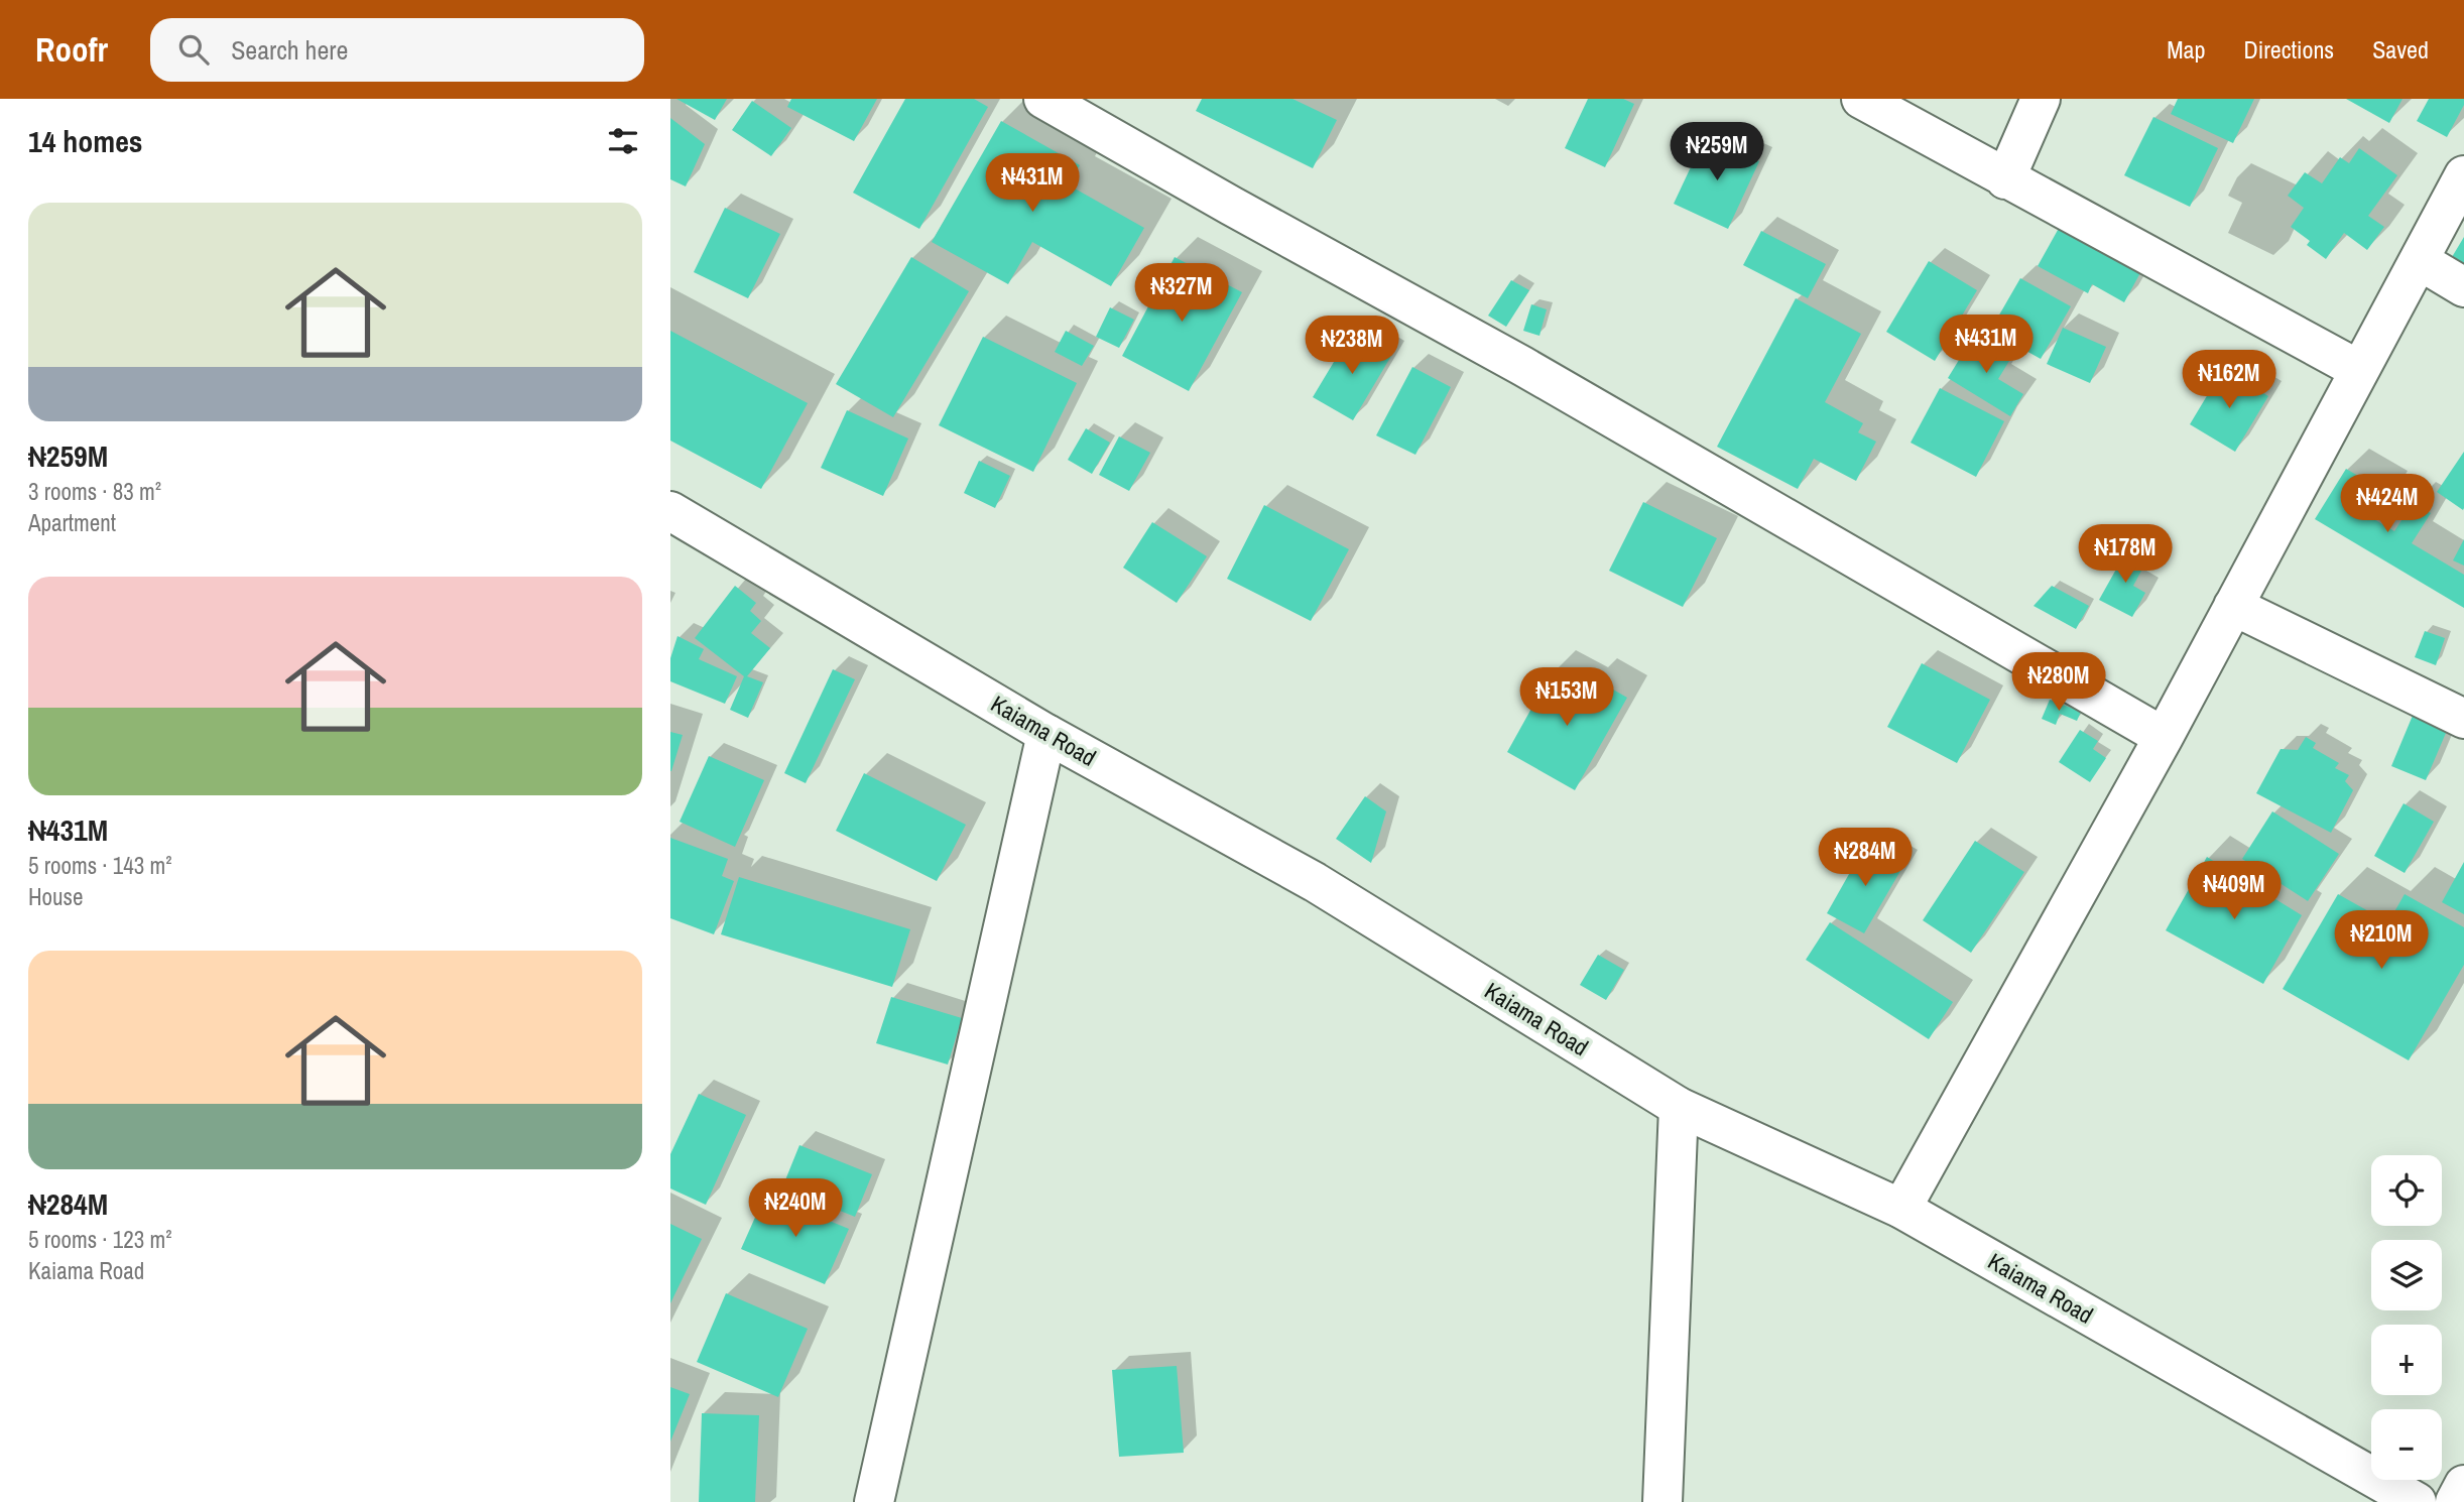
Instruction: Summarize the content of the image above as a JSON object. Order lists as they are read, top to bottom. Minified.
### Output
{"streets":{"main road":["Kaiama Road"]},"page":{"header":"Roofr","search":"Search here","nav":["Map","Directions","Saved"],"heading":"14 homes","price":["₦259M","₦431M","₦327M","₦431M","₦238M","₦162M","₦424M","₦178M","₦280M","₦153M","₦284M","₦409M","₦210M","₦240M"],"list":[{"name":"₦259M","note":"3 rooms · 83 m² · Apartment"},{"name":"₦431M","note":"5 rooms · 143 m² · House"},{"name":"₦284M","note":"5 rooms · 123 m² · Kaiama Road"}],"map_buttons":["+","−"]}}
